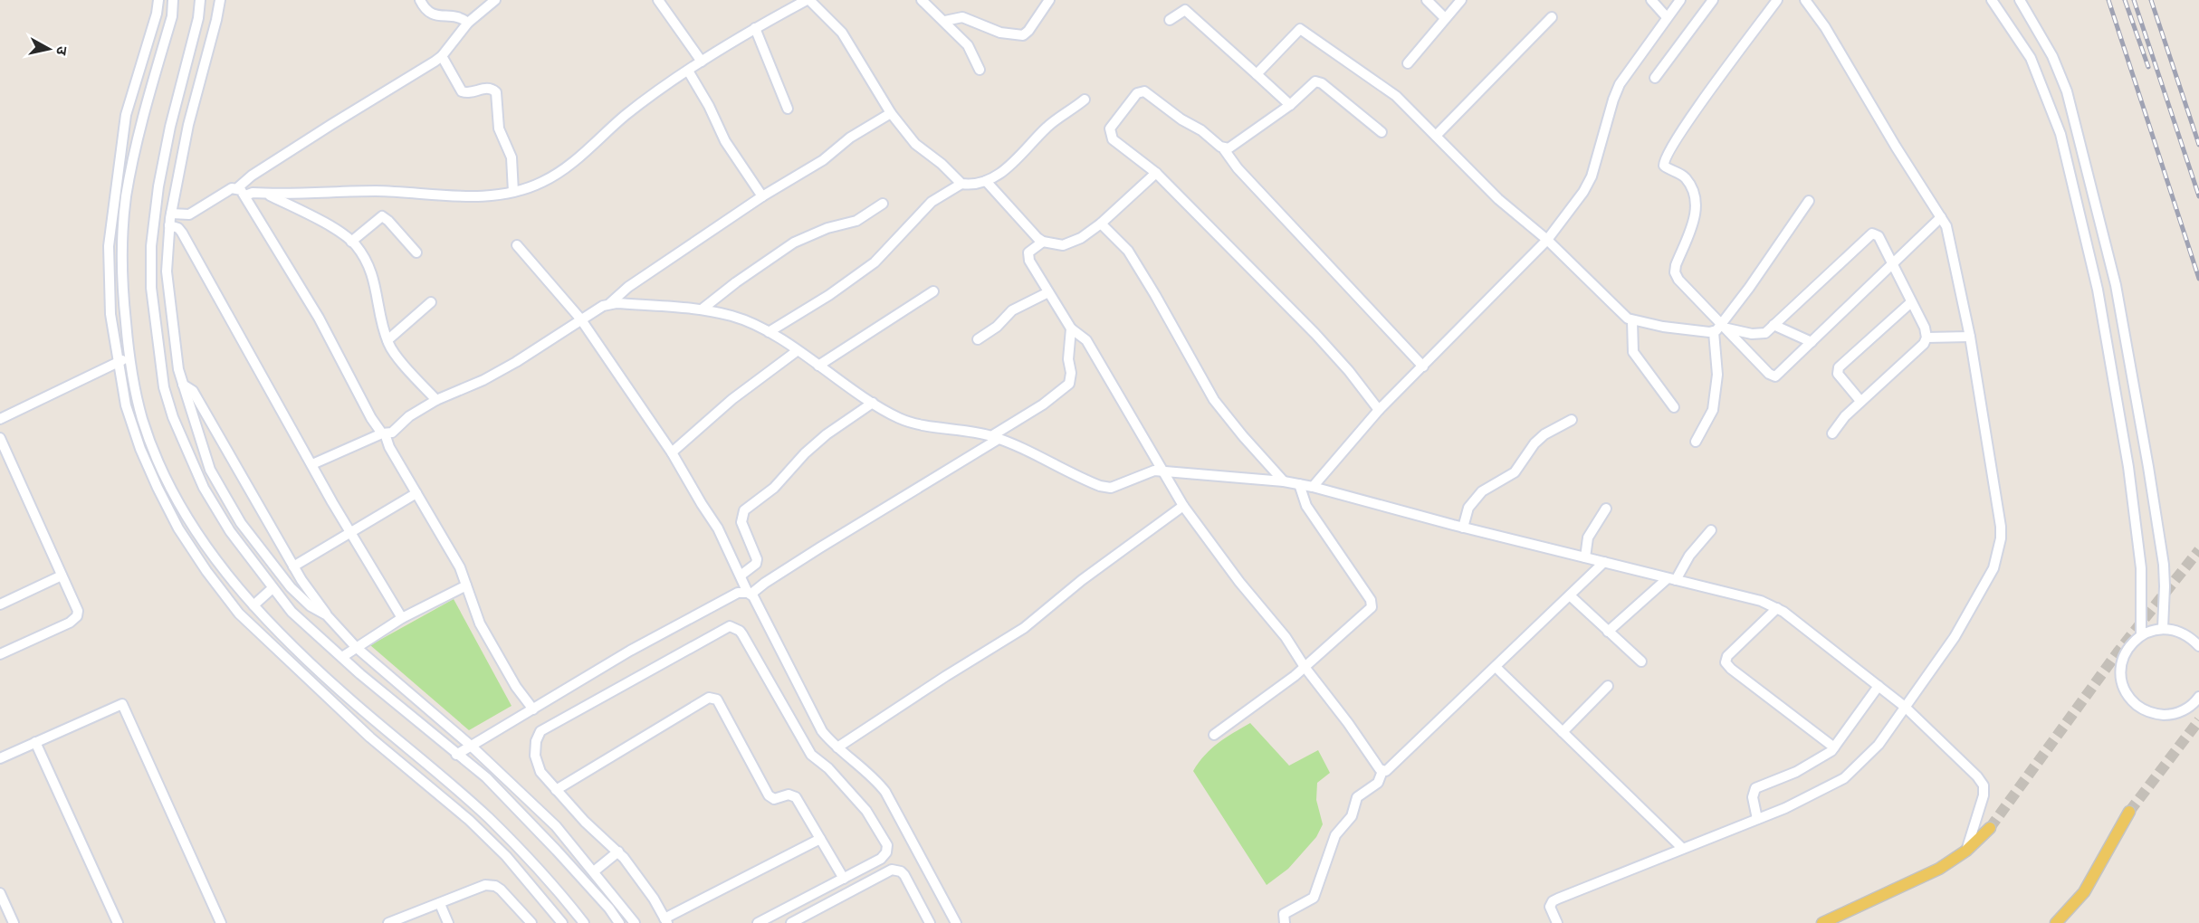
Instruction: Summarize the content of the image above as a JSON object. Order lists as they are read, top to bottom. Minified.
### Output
{"north":"right"}
